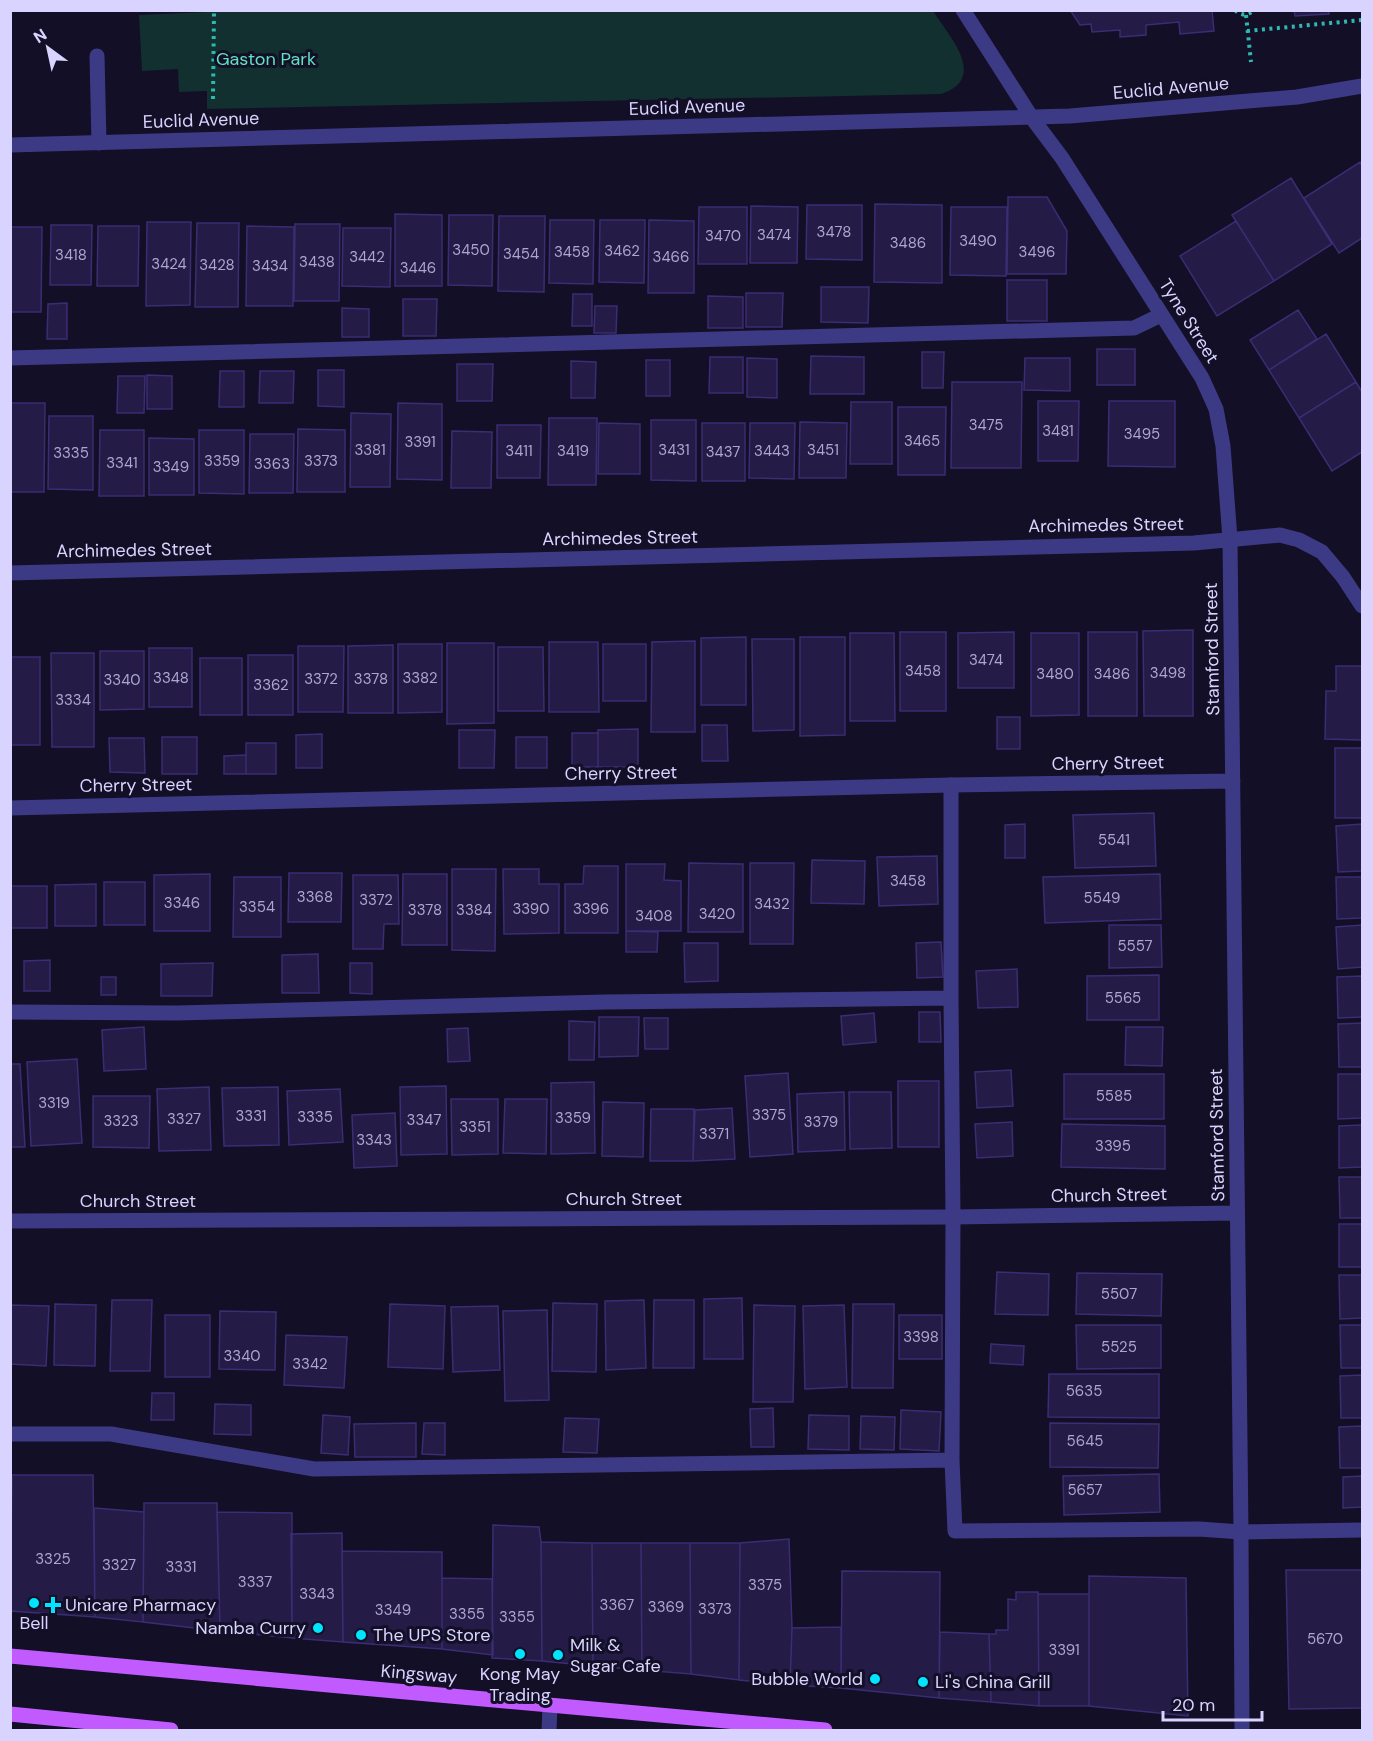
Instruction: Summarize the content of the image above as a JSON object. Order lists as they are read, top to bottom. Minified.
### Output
{"streets":{"main road":["Kingsway"],"street":["Euclid Avenue","Tyne Street","Archimedes Street","Stamford Street","Cherry Street","Church Street"]},"crossings":[["Euclid Avenue","Tyne Street"],["Tyne Street","Archimedes Street"],["Tyne Street","Stamford Street"],["Archimedes Street","Stamford Street"],["Stamford Street","Cherry Street"],["Stamford Street","Church Street"]],"parks":["Gaston Park"],"places":{"other":["Bell","Namba Curry","The UPS Store","Kong May Trading","Milk & Sugar Cafe","Bubble World","Li's China Grill"],"health":["Unicare Pharmacy"]},"house_numbers":["3478","3474","3470","3490","3486","3450","3462","3458","3496","3454","3418","3442","3466","3438","3424","3428","3434","3446","3475","3481","3495","3465","3391","3381","3431","3451","3411","3419","3443","3437","3335","3359","3373","3341","3363","3349","3474","3458","3498","3480","3486","3348","3382","3372","3378","3340","3362","3334","5541","3458","3368","5549","3372","3346","3432","3354","3390","3396","3378","3384","3420","3408","5557","5565","5585","3319","3375","3331","3335","3359","3327","3347","3323","3379","3351","3371","3343","3395","5507","3398","5525","3340","3342","5635","5645","5657","3325","3327","3331","3337","3375","3343","3367","3369","3373","3349","3355","3355","5670","3391"],"scale_bar":"20 m","north":"top left"}
